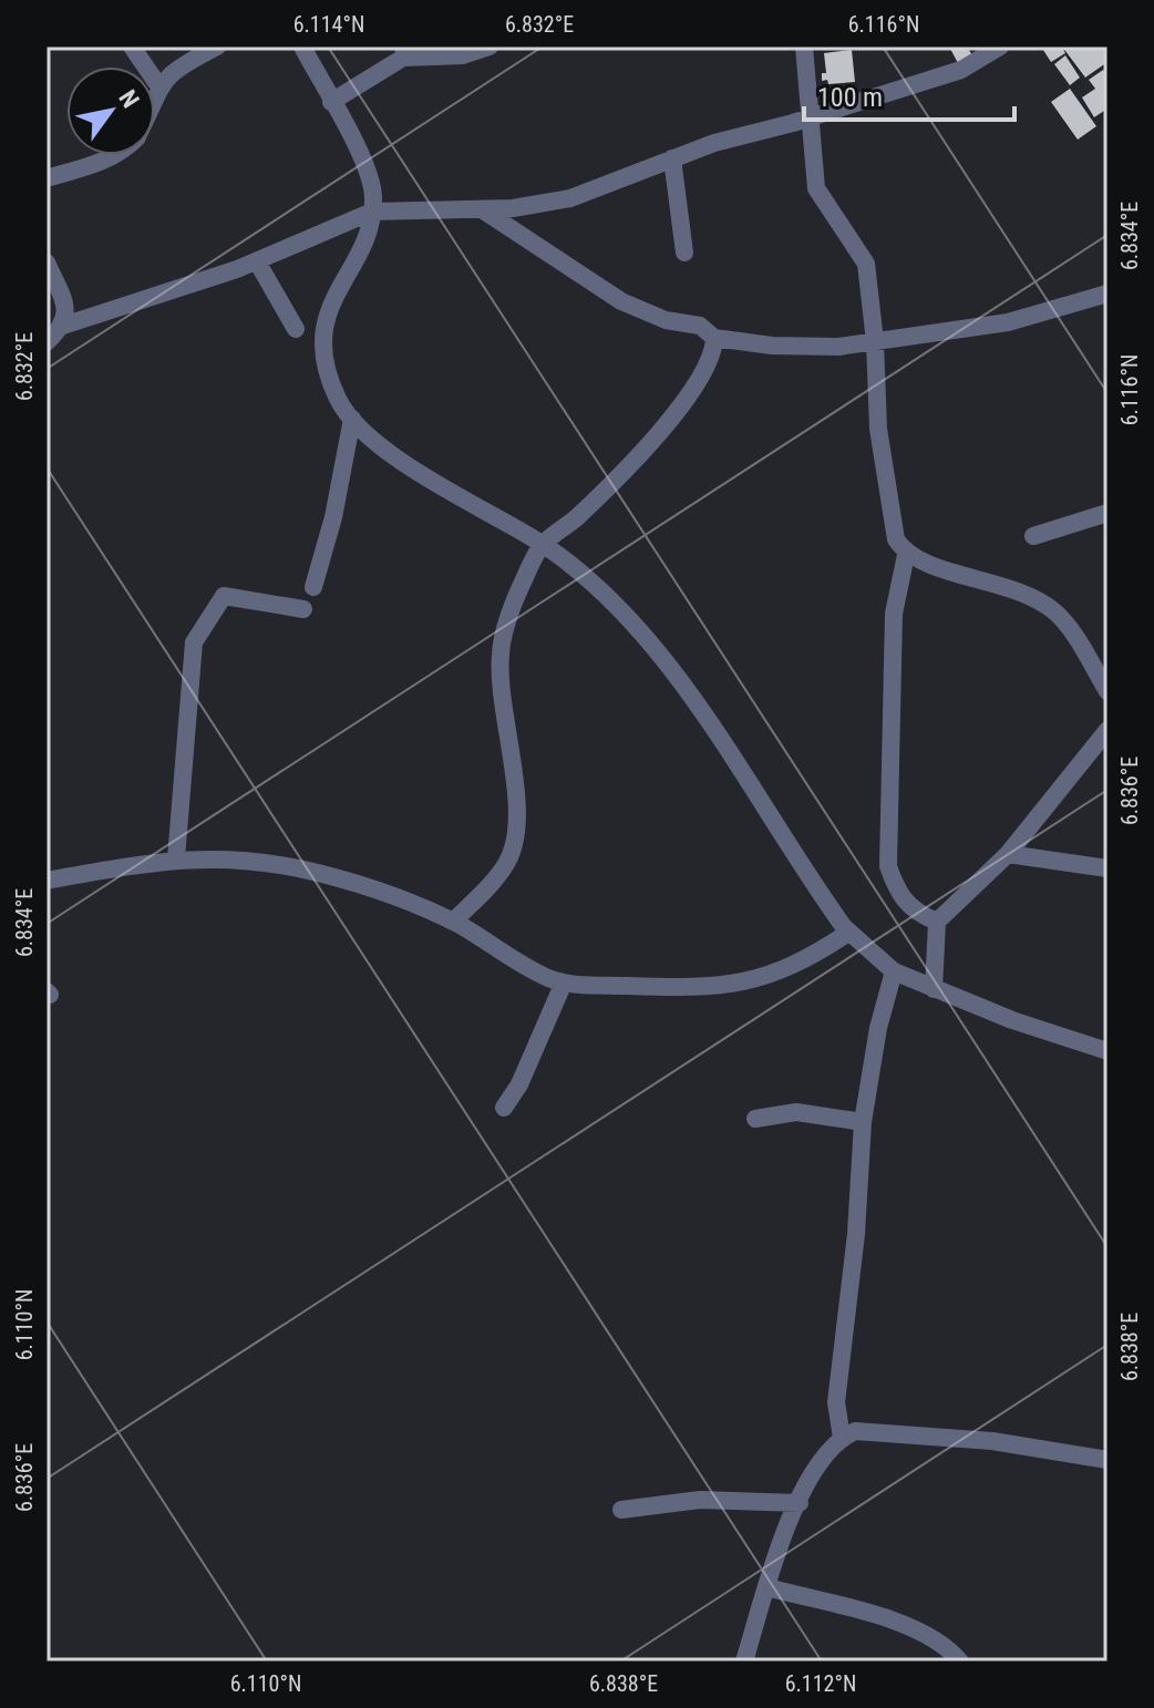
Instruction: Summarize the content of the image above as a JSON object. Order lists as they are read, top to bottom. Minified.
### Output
{"scale_bar":"100 m","north":"top right","coordinates":["6.114°N","6.832°E","6.116°N","6.834°E","6.836°E","6.110°N","6.838°E","6.112°N"]}
